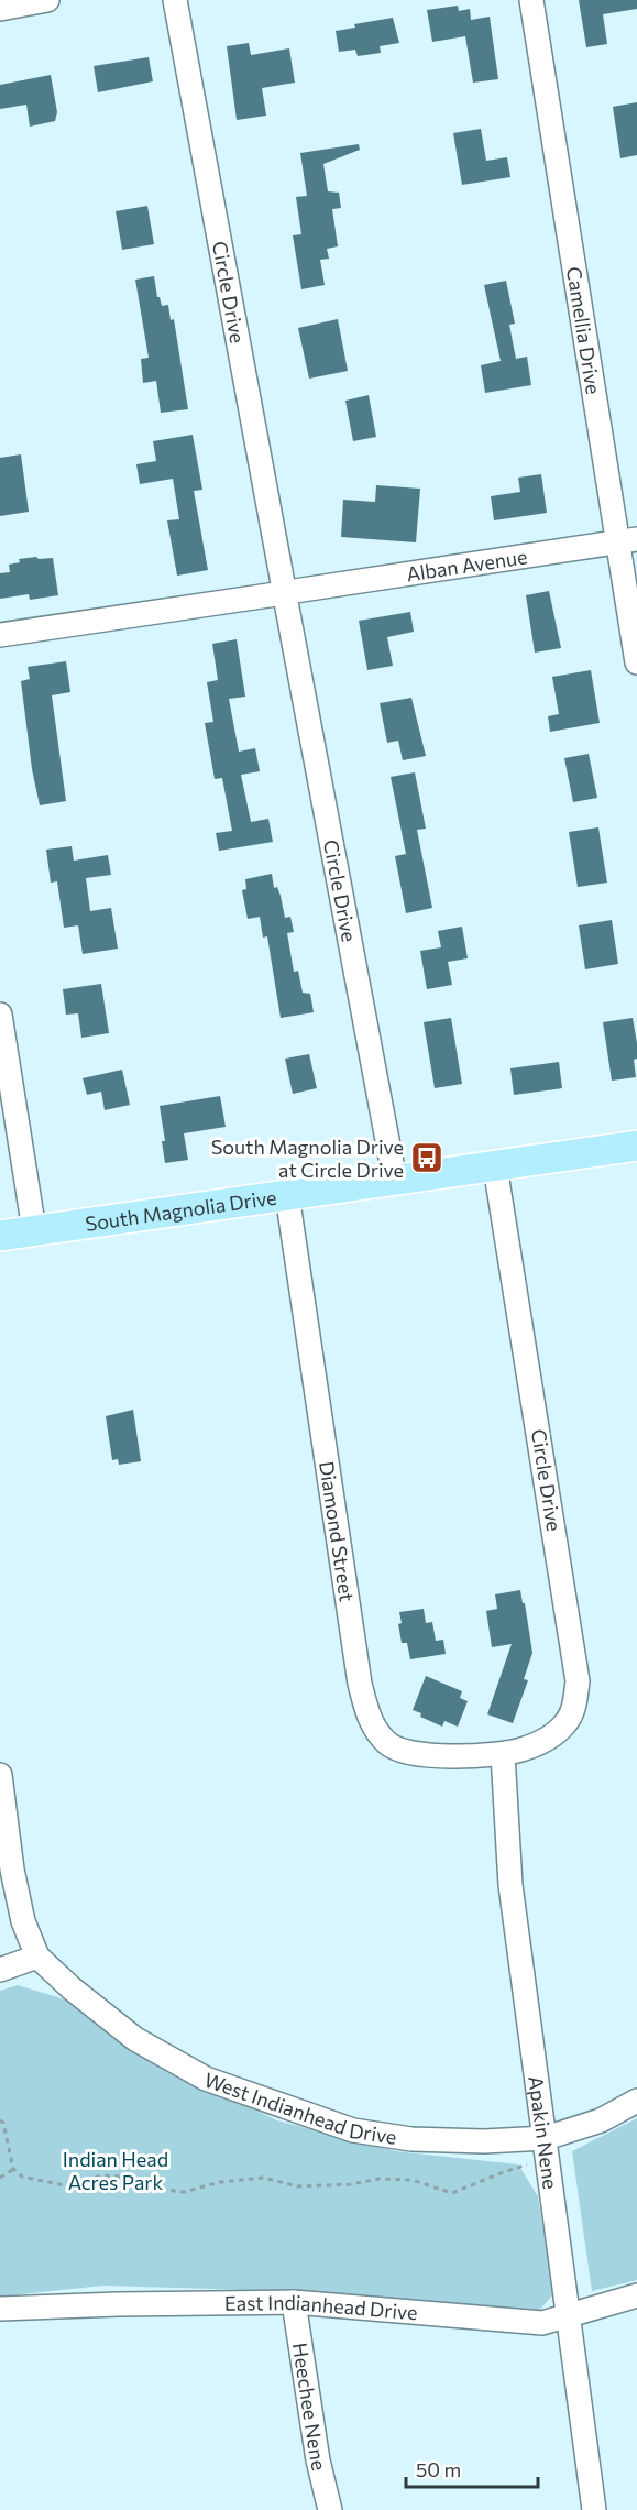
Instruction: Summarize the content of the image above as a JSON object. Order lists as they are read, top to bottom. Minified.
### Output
{"streets":{"main road":["South Magnolia Drive"],"street":["Circle Drive","Camellia Drive","Alban Avenue","Diamond Street","West Indianhead Drive","Apakin Nene","East Indianhead Drive","Heechee Nene"]},"crossings":[["Circle Drive","Alban Avenue"],["Circle Drive","South Magnolia Drive"],["Circle Drive","Diamond Street"],["Circle Drive","Apakin Nene"],["Camellia Drive","Alban Avenue"],["South Magnolia Drive","Diamond Street"],["Diamond Street","Apakin Nene"],["West Indianhead Drive","Apakin Nene"],["Apakin Nene","East Indianhead Drive"],["East Indianhead Drive","Heechee Nene"]],"parks":["Indian Head Acres Park"],"places":{"bus stop":["South Magnolia Drive at Circle Drive"]},"scale_bar":"50 m"}
